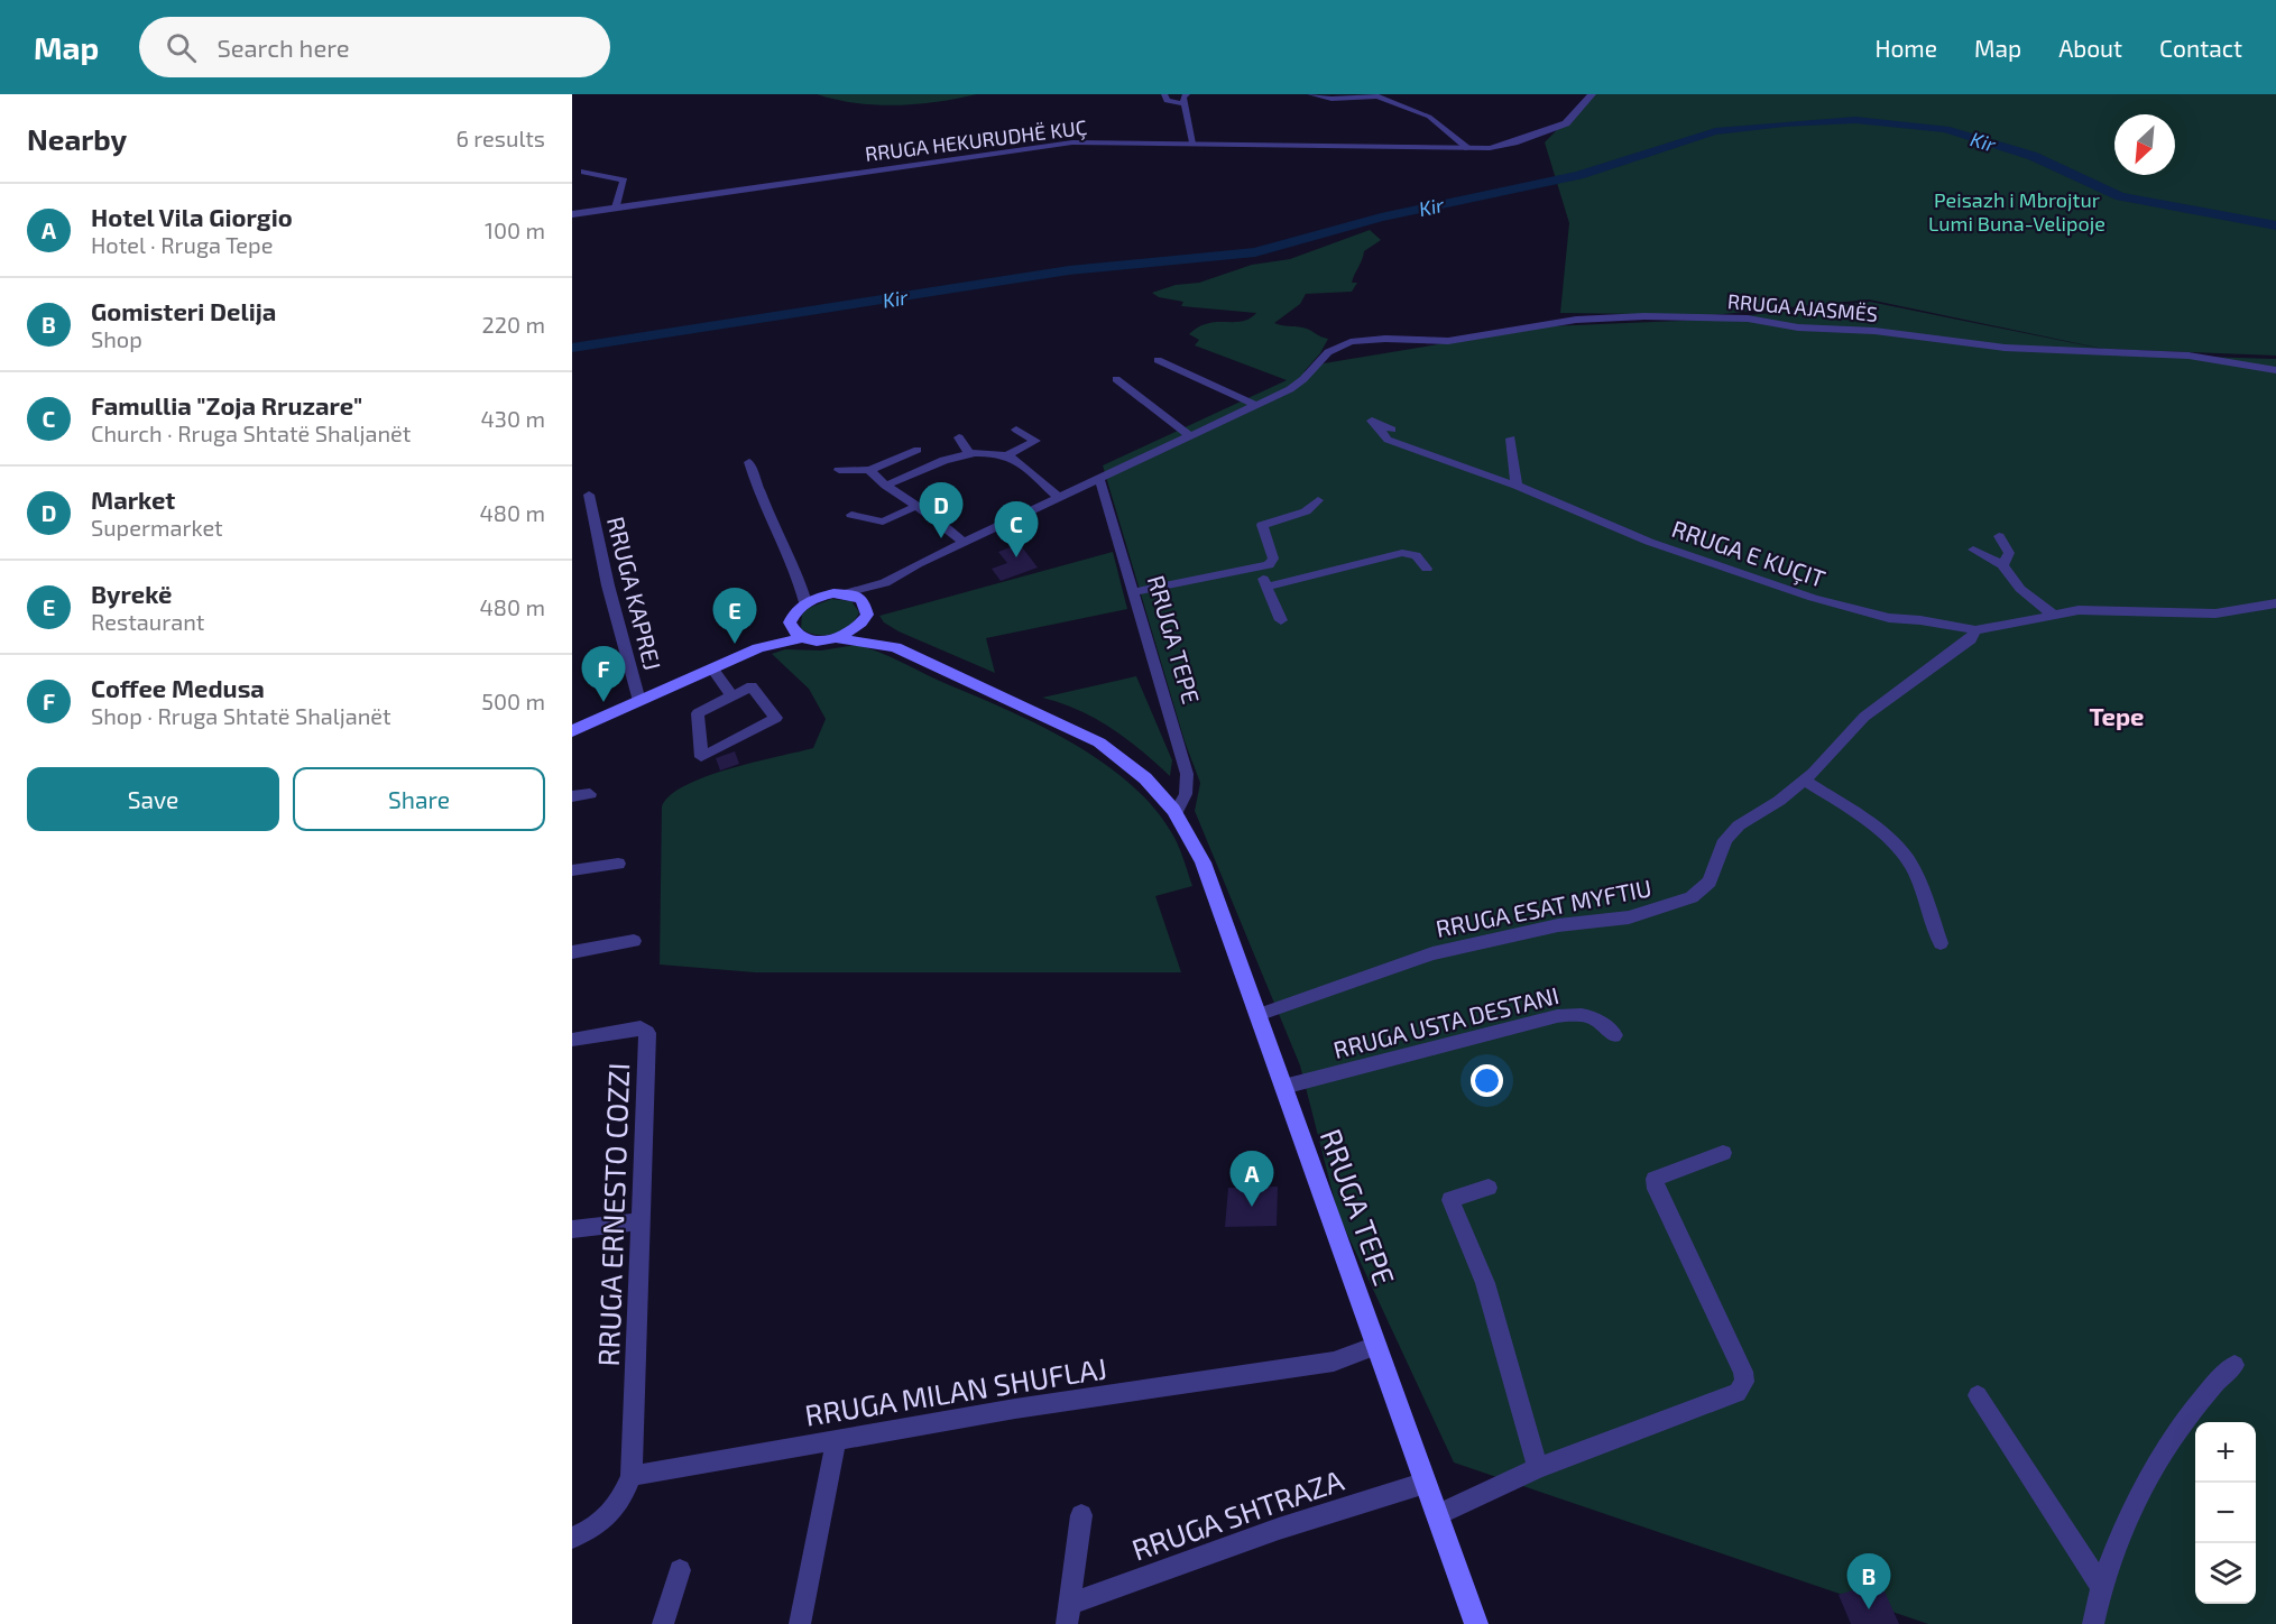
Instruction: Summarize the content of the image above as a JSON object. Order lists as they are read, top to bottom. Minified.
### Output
{"streets":{"main road":["RRUGA TEPE"],"street":["RRUGA HEKURUDHË KUÇ","RRUGA AJASMËS","RRUGA E KUÇIT","RRUGA KAPREJ","RRUGA ESAT MYFTIU","RRUGA USTA DESTANI","RRUGA ERNESTO COZZI","RRUGA MILAN SHUFLAJ","RRUGA SHTRAZA"]},"crossings":[["RRUGA E KUÇIT","RRUGA ESAT MYFTIU"],["RRUGA TEPE","RRUGA ESAT MYFTIU"],["RRUGA TEPE","RRUGA USTA DESTANI"],["RRUGA TEPE","RRUGA MILAN SHUFLAJ"],["RRUGA TEPE","RRUGA SHTRAZA"],["RRUGA ERNESTO COZZI","RRUGA MILAN SHUFLAJ"]],"districts":["Tepe"],"water":["Kir"],"parks":["Peisazh i Mbrojtur Lumi Buna-Velipoje"],"north":"bottom left","page":{"header":"Map","search":"Search here","nav":["Home","Map","About","Contact"],"heading":["Nearby","6 results"],"list":[{"mark":"A","name":"Hotel Vila Giorgio","note":"Hotel · Rruga Tepe","value":"100 m"},{"mark":"B","name":"Gomisteri Delija","note":"Shop","value":"220 m"},{"mark":"C","name":"Famullia \"Zoja Rruzare\"","note":"Church · Rruga Shtatë Shaljanët","value":"430 m"},{"mark":"D","name":"Market","note":"Supermarket","value":"480 m"},{"mark":"E","name":"Byrekë","note":"Restaurant","value":"480 m"},{"mark":"F","name":"Coffee Medusa","note":"Shop · Rruga Shtatë Shaljanët","value":"500 m"}],"pins":["D","C","E","F","A","B"],"buttons":["Save","Share"],"map_buttons":["+","−"]}}
